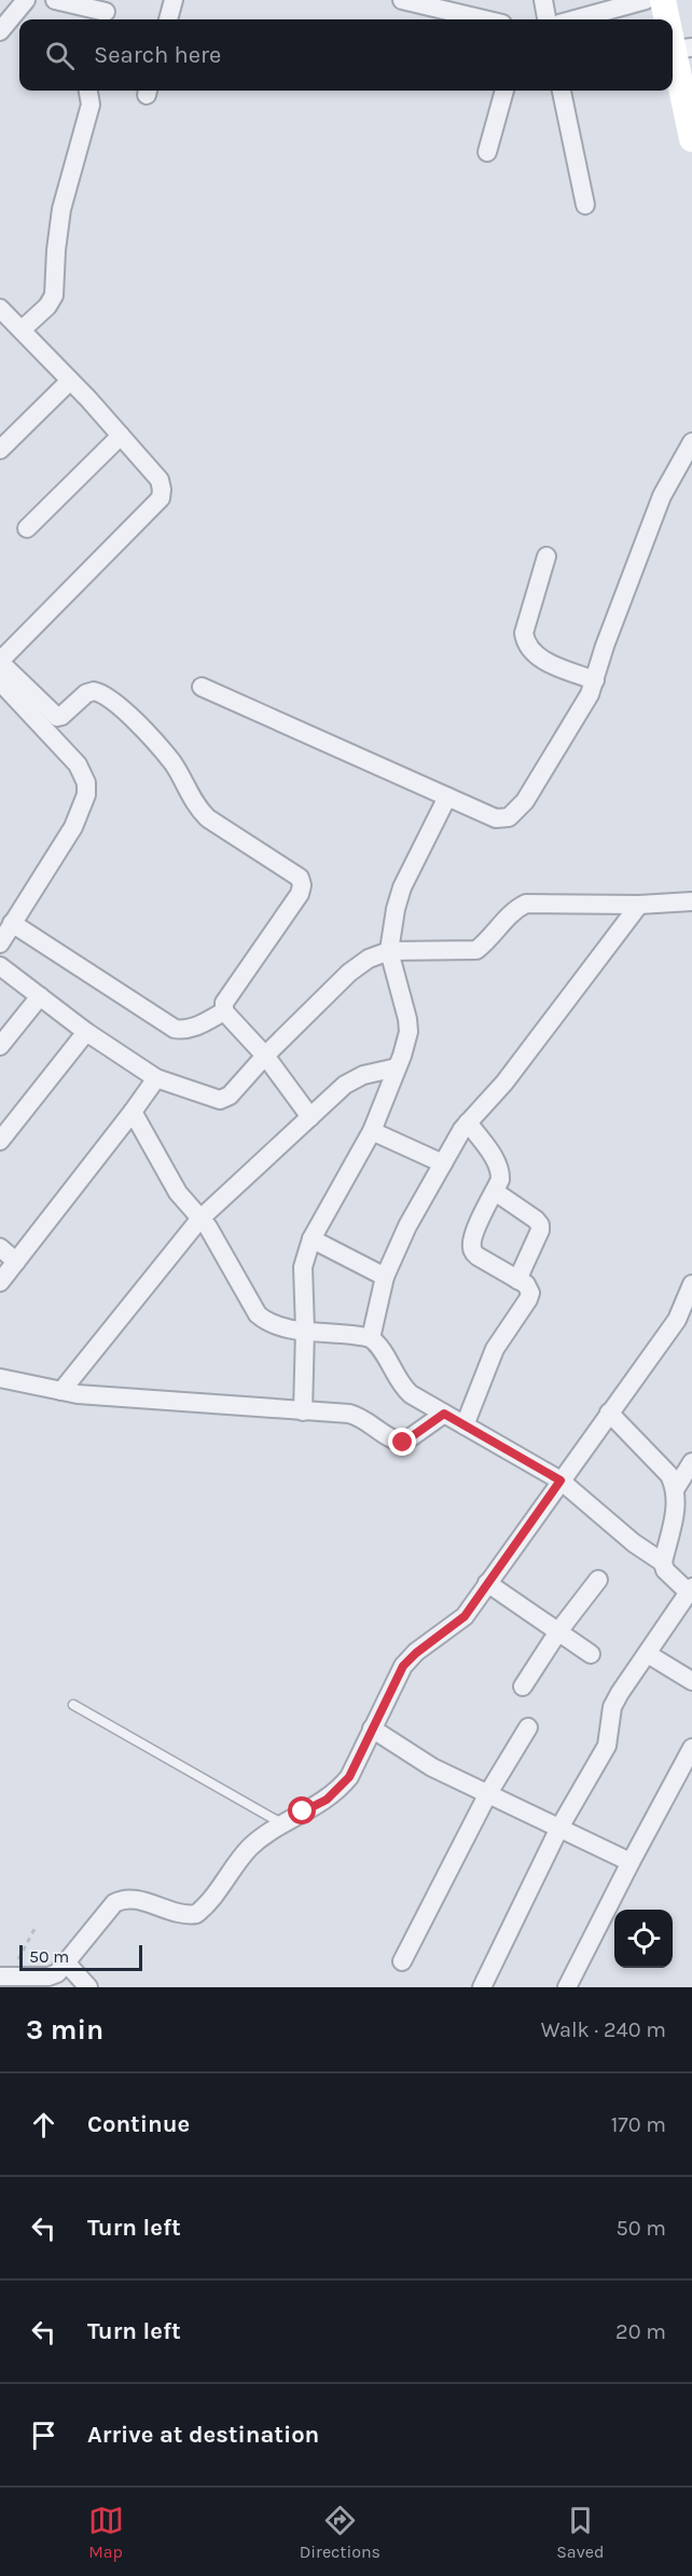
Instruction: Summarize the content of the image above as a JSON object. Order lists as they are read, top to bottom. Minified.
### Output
{"scale_bar":"50 m","page":{"search":"Search here","scale":"50 m","heading":["3 min","Walk · 240 m"],"list":[["Continue","170 m"],["Turn left","50 m"],["Turn left","20 m"],"Arrive at destination"],"nav":["Map","Directions","Saved"]}}
